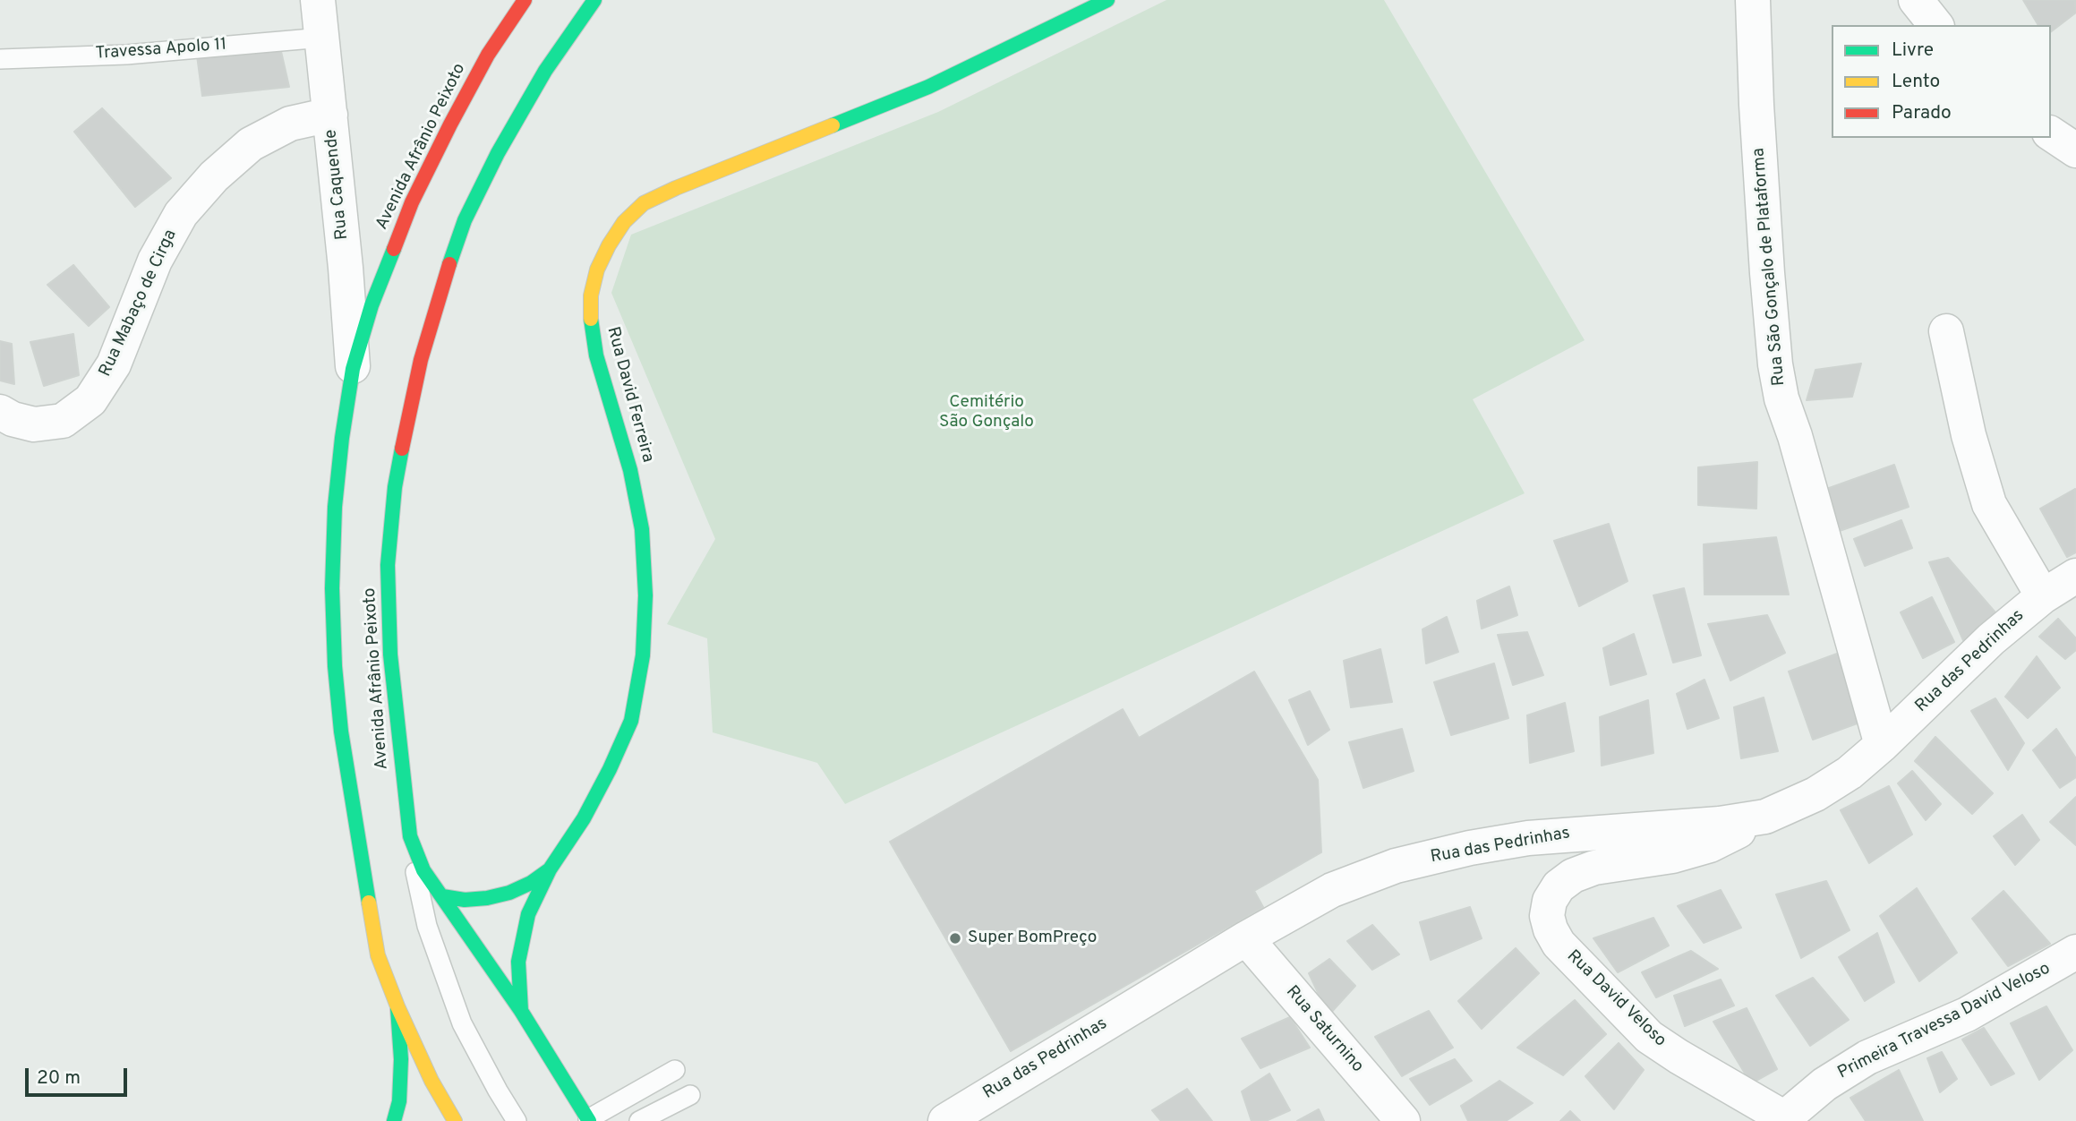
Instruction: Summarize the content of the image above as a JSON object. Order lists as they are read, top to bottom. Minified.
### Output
{"streets":{"main road":["Avenida Afrânio Peixoto","Rua David Ferreira"],"street":["Rua Caquende","Rua São Gonçalo de Plataforma","Rua Mabaço de Cirga","Rua das Pedrinhas","Rua David Veloso","Primeira Travessa David Veloso","Rua Saturnino"],"lane":["Travessa Apolo 11"]},"crossings":[["Travessa Apolo 11","Rua Caquende"],["Avenida Afrânio Peixoto","Rua Caquende"],["Avenida Afrânio Peixoto","Rua David Ferreira"],["Rua Caquende","Rua Mabaço de Cirga"],["Rua São Gonçalo de Plataforma","Rua das Pedrinhas"],["Rua das Pedrinhas","Rua David Veloso"],["Rua das Pedrinhas","Rua Saturnino"],["Rua David Veloso","Primeira Travessa David Veloso"]],"parks":["Cemitério São Gonçalo"],"places":["Super BomPreço"],"legend":["Livre","Lento","Parado"],"scale_bar":"20 m"}
